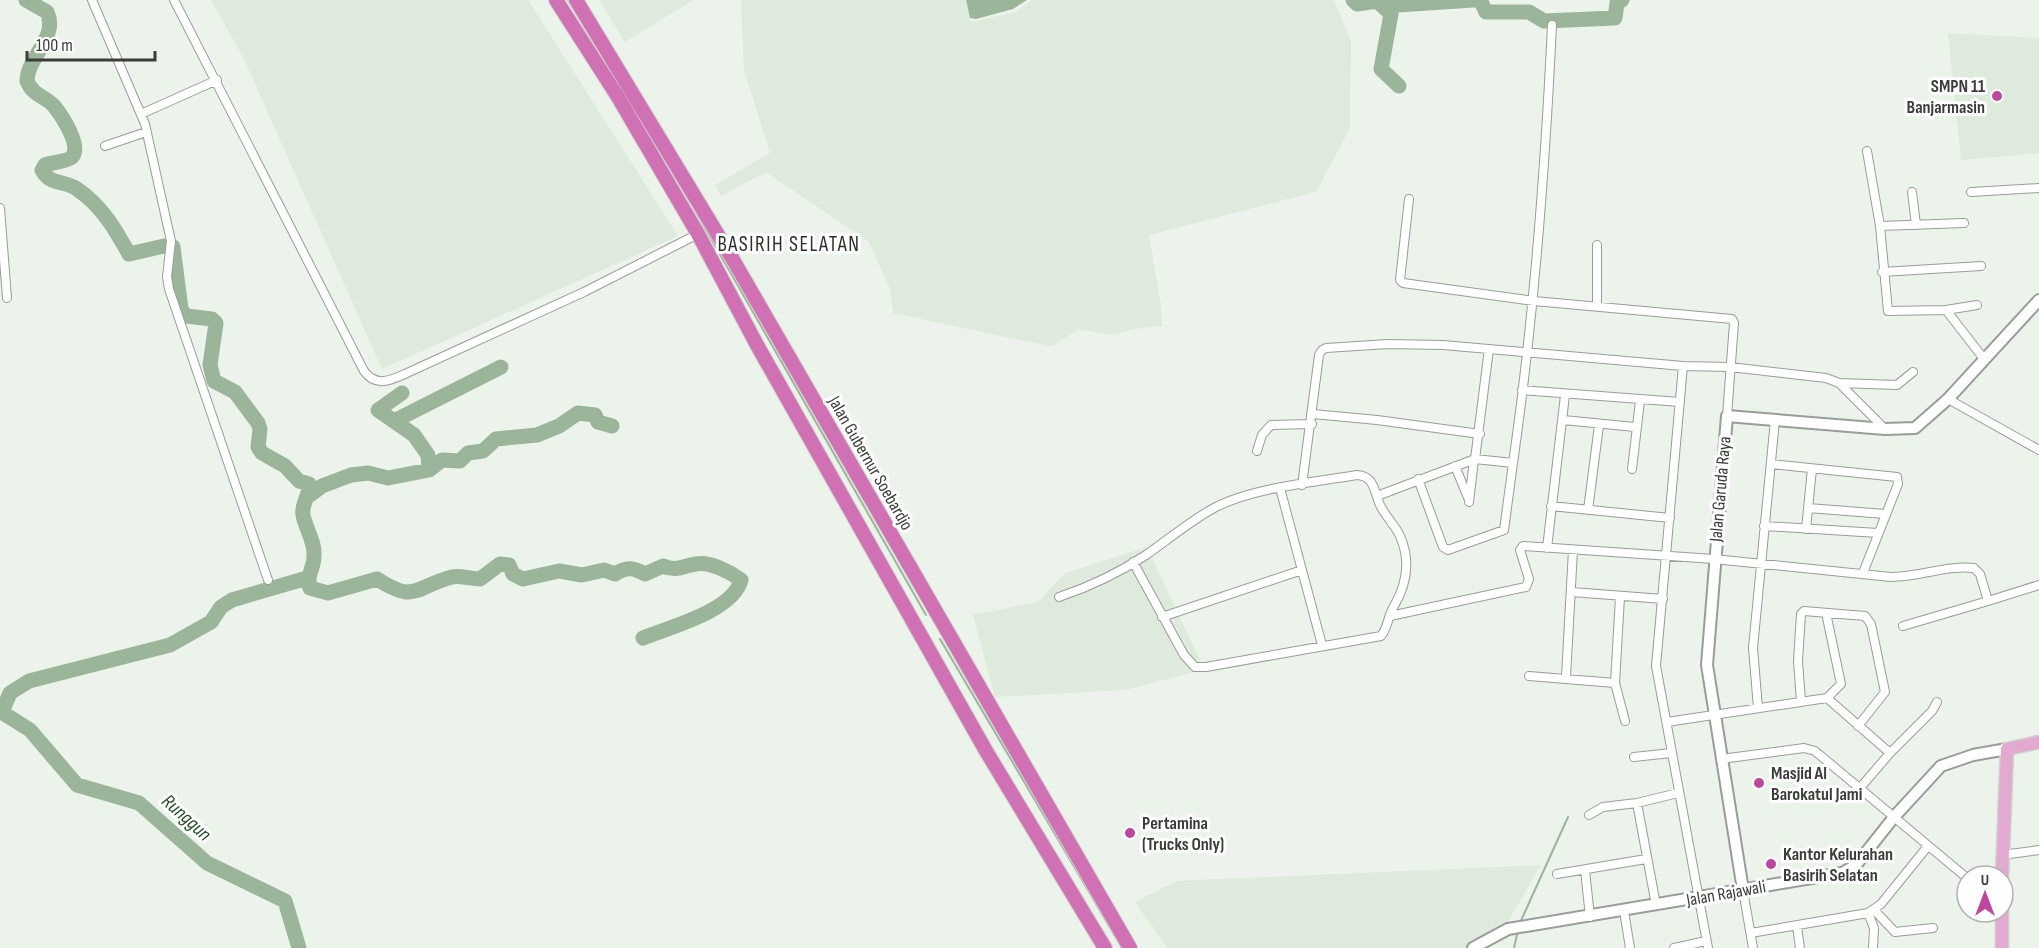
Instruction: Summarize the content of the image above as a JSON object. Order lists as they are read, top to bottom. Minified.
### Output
{"streets":{"highway":["Jalan Gubernur Soebardjo"],"street":["Jalan Garuda Raya","Jalan Rajawali"]},"crossings":[["Jalan Garuda Raya","Jalan Rajawali"]],"districts":["BASIRIH SELATAN"],"water":["Runggun"],"places":["SMPN 11 Banjarmasin","Masjid Al Barokatul Jami","Pertamina (Trucks Only)","Kantor Kelurahan Basirih Selatan"],"scale_bar":"100 m","north":"top"}
